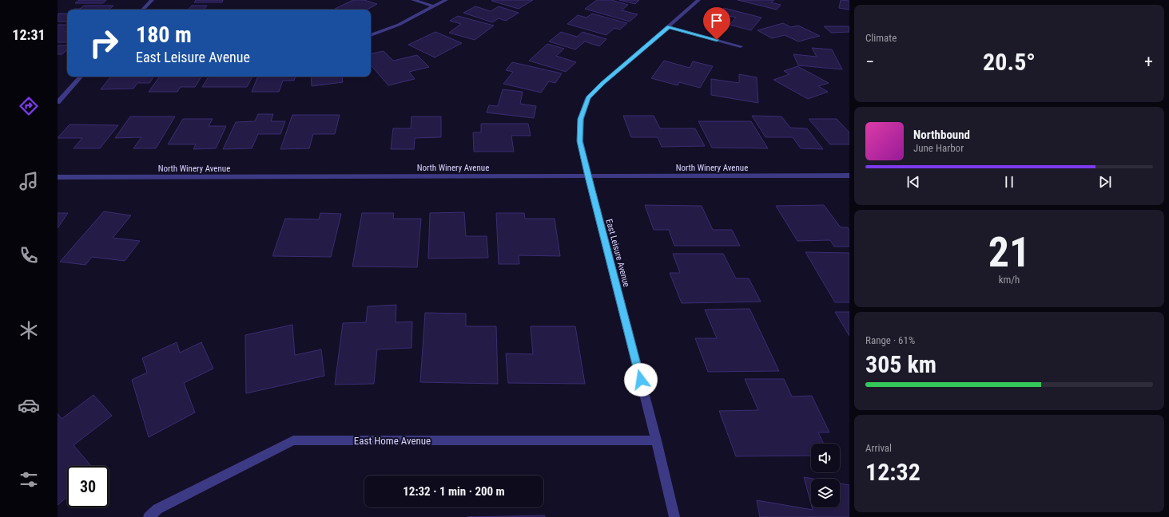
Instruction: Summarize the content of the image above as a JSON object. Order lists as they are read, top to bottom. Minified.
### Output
{"streets":{"street":["North Winery Avenue","East Leisure Avenue","East Home Avenue"]},"crossings":[["North Winery Avenue","East Leisure Avenue"],["East Leisure Avenue","East Home Avenue"]],"page":{"tabs":"12:31","tile":["Climate",["21","km/h"],["Range · 61%","305 km"],["Arrival","12:32"]],"turn":["180 m","East Leisure Avenue"],"heat":["−","20.5°","+"],"song":["Northbound","June Harbor"],"limit":"30","trip":"12:32 · 1 min · 200 m"}}
